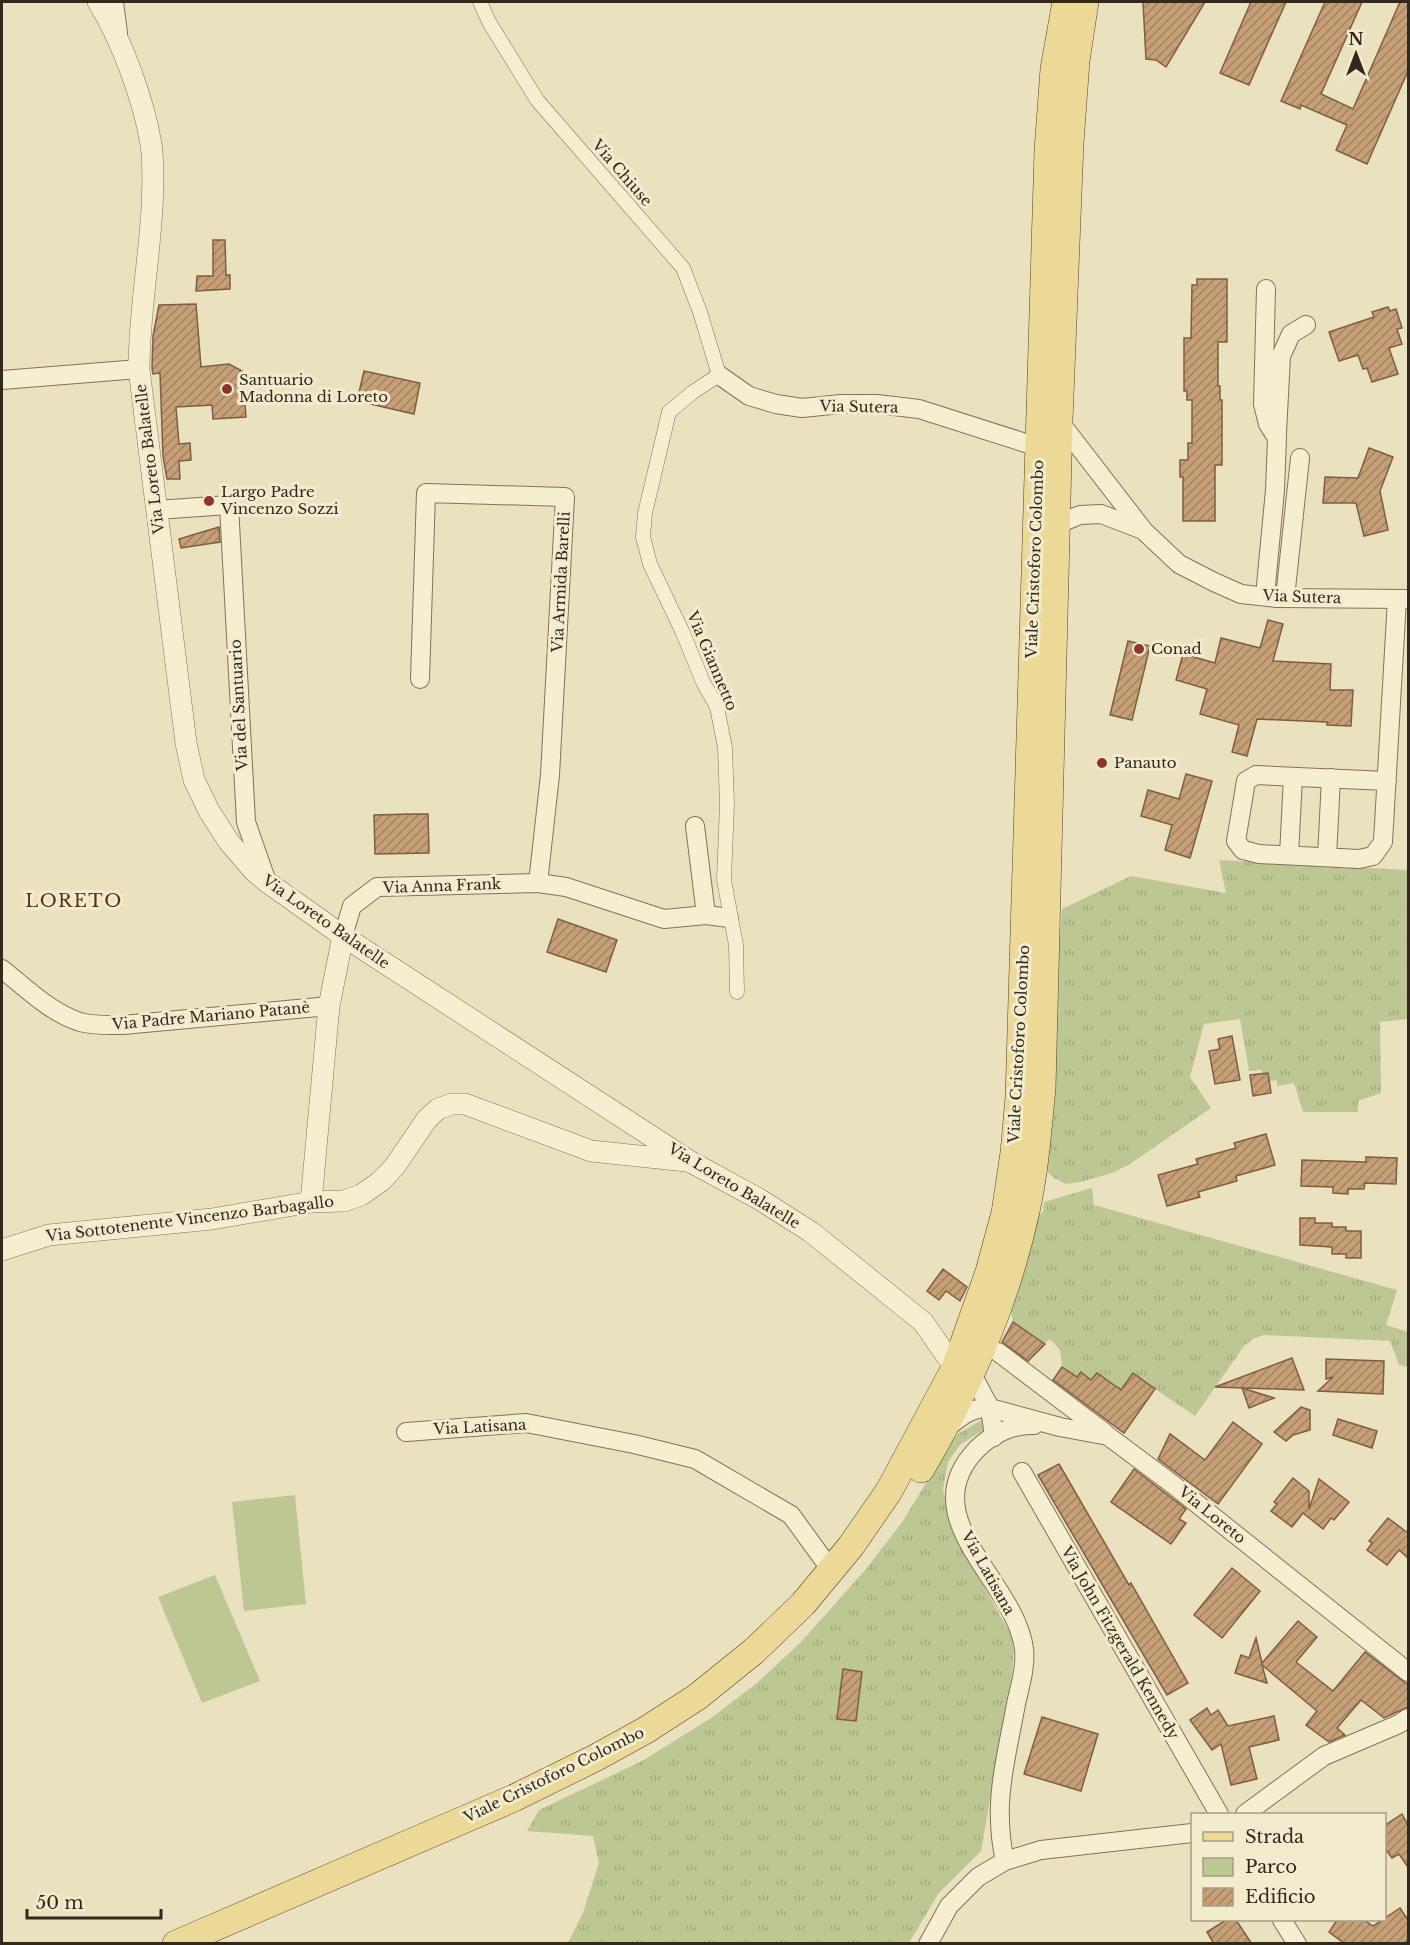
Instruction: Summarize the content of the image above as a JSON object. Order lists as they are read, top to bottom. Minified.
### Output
{"streets":{"main road":["Viale Cristoforo Colombo"],"street":["Via Chiuse","Via Sutera","Via Loreto Balatelle","Via Armida Barelli","Via Giannetto","Via del Santuario","Via Anna Frank","Via Padre Mariano Patanè","Via Sottotenente Vincenzo Barbagallo","Via Latisana","Via Loreto","Via John Fitzgerald Kennedy"]},"crossings":[["Via Chiuse","Via Sutera"],["Via Chiuse","Via Giannetto"],["Via Sutera","Viale Cristoforo Colombo"],["Via Sutera","Via Giannetto"],["Via Loreto Balatelle","Viale Cristoforo Colombo"],["Via Loreto Balatelle","Via del Santuario"],["Via Loreto Balatelle","Via Anna Frank"],["Via Loreto Balatelle","Via Sottotenente Vincenzo Barbagallo"],["Viale Cristoforo Colombo","Via Latisana"],["Via Armida Barelli","Via Anna Frank"],["Via Giannetto","Via Anna Frank"],["Via Anna Frank","Via Padre Mariano Patanè"],["Via Anna Frank","Via Sottotenente Vincenzo Barbagallo"],["Via Latisana","Via Loreto"]],"districts":["LORETO"],"places":["Santuario Madonna di Loreto","Largo Padre Vincenzo Sozzi","Conad","Panauto"],"legend":["Strada","Parco","Edificio"],"scale_bar":"50 m","north":"top"}
